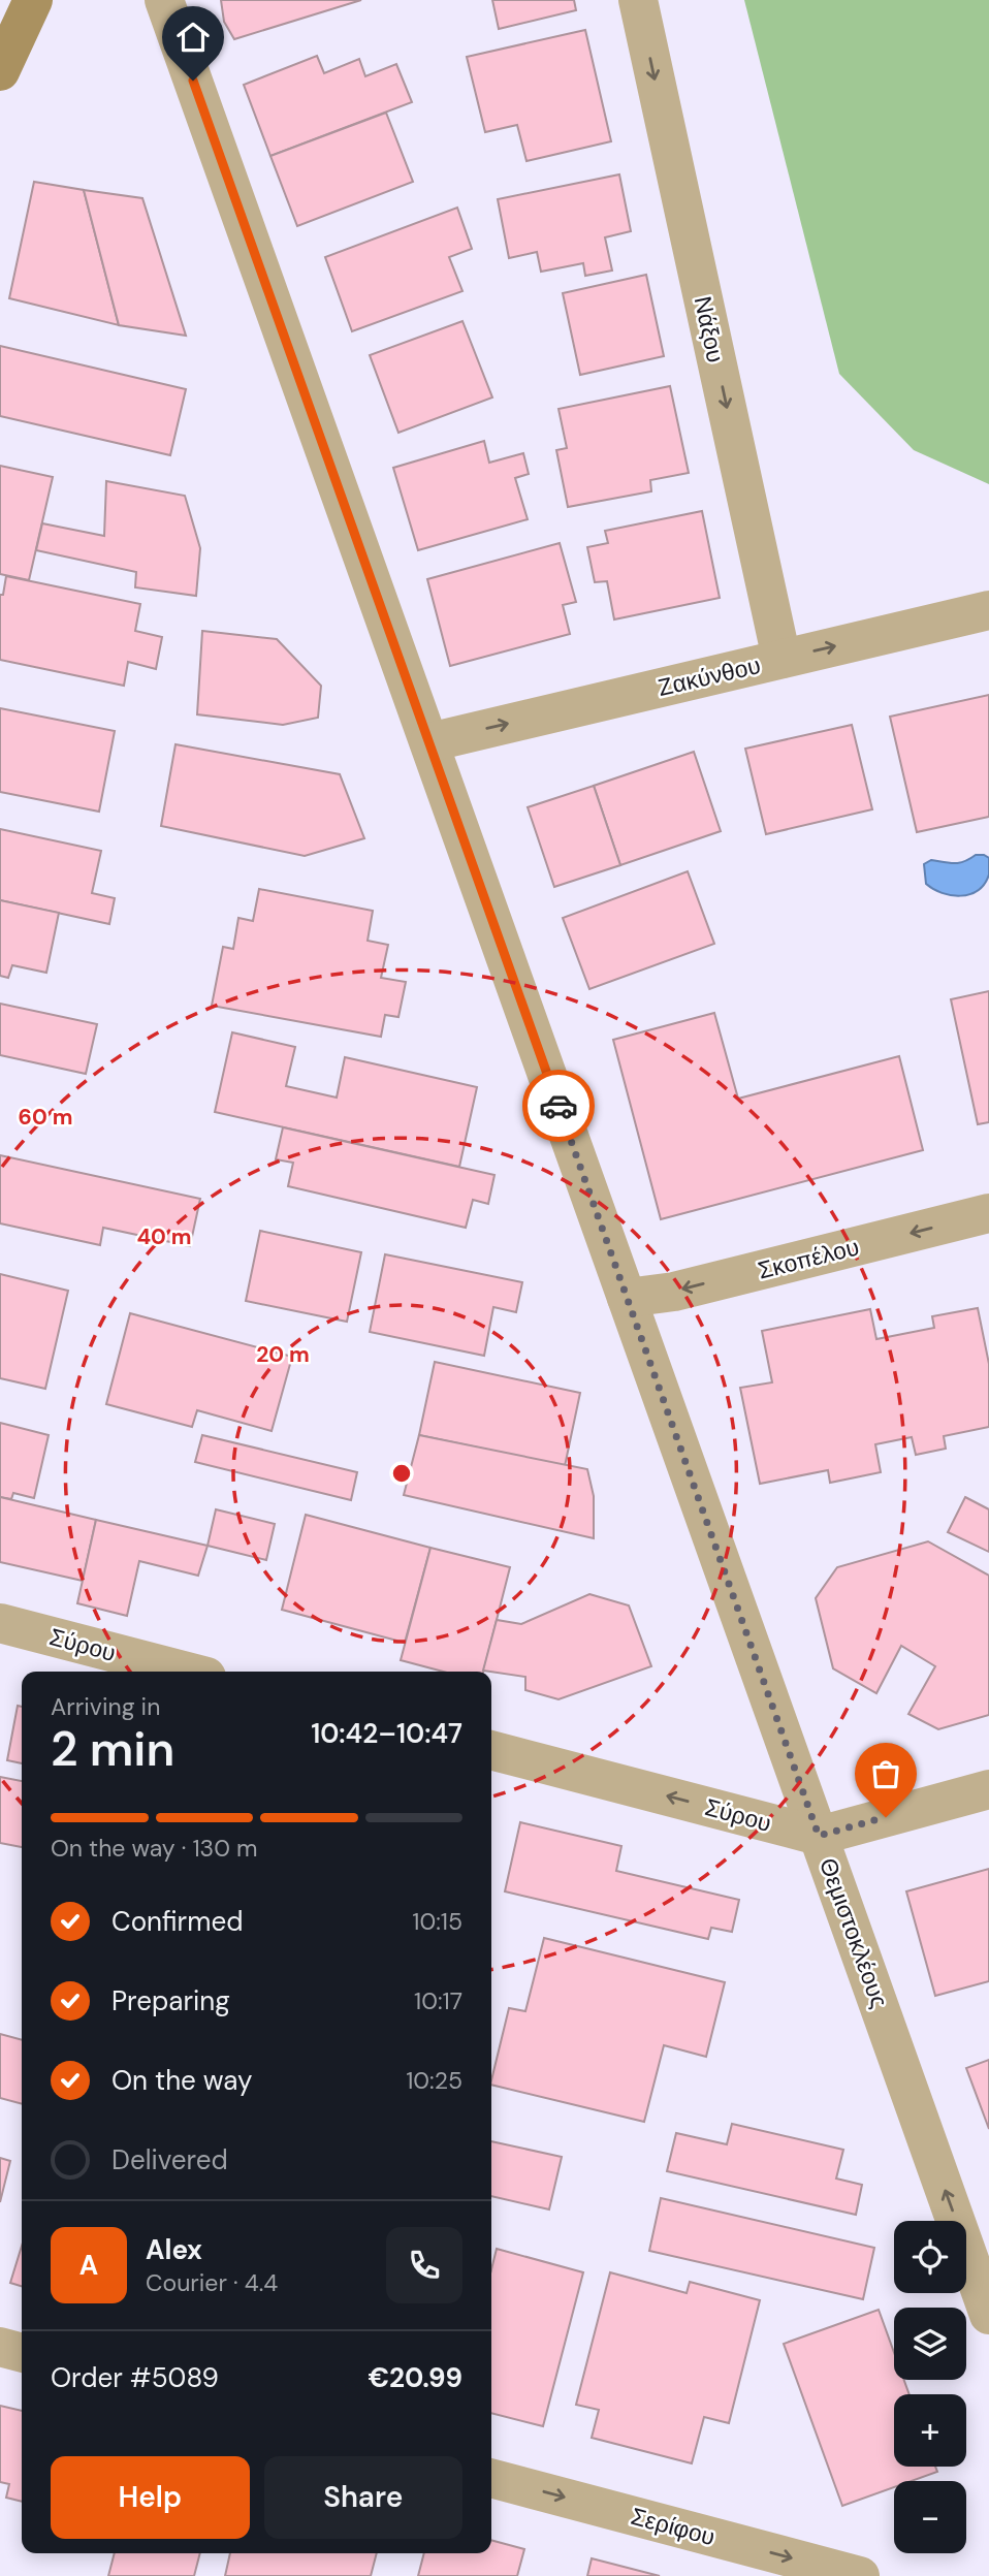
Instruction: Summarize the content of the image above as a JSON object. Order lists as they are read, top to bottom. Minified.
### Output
{"streets":{"street":["Νάξου","Ζακύνθου","Σκοπέλου","Σύρου","Θεμιστοκλέους","Σερίφου"]},"crossings":[["Νάξου","Ζακύνθου"],["Ζακύνθου","Θεμιστοκλέους"],["Σκοπέλου","Θεμιστοκλέους"],["Σύρου","Θεμιστοκλέους"]],"one_way":["Νάξου","Ζακύνθου","Σκοπέλου","Σύρου","Σερίφου"],"page":{"heading":["2 min","Arriving in","10:42–10:47"],"panel":["Alex","Courier · 4.4","Order #5089","€20.99"],"bar":"On the way · 130 m","list":[["Confirmed","10:15"],["Preparing","10:17"],["On the way","10:25"],"Delivered"],"map_buttons":["+","−"],"round":"A","buttons":["Help","Share"]},"rings":["60 m","40 m","20 m"]}
